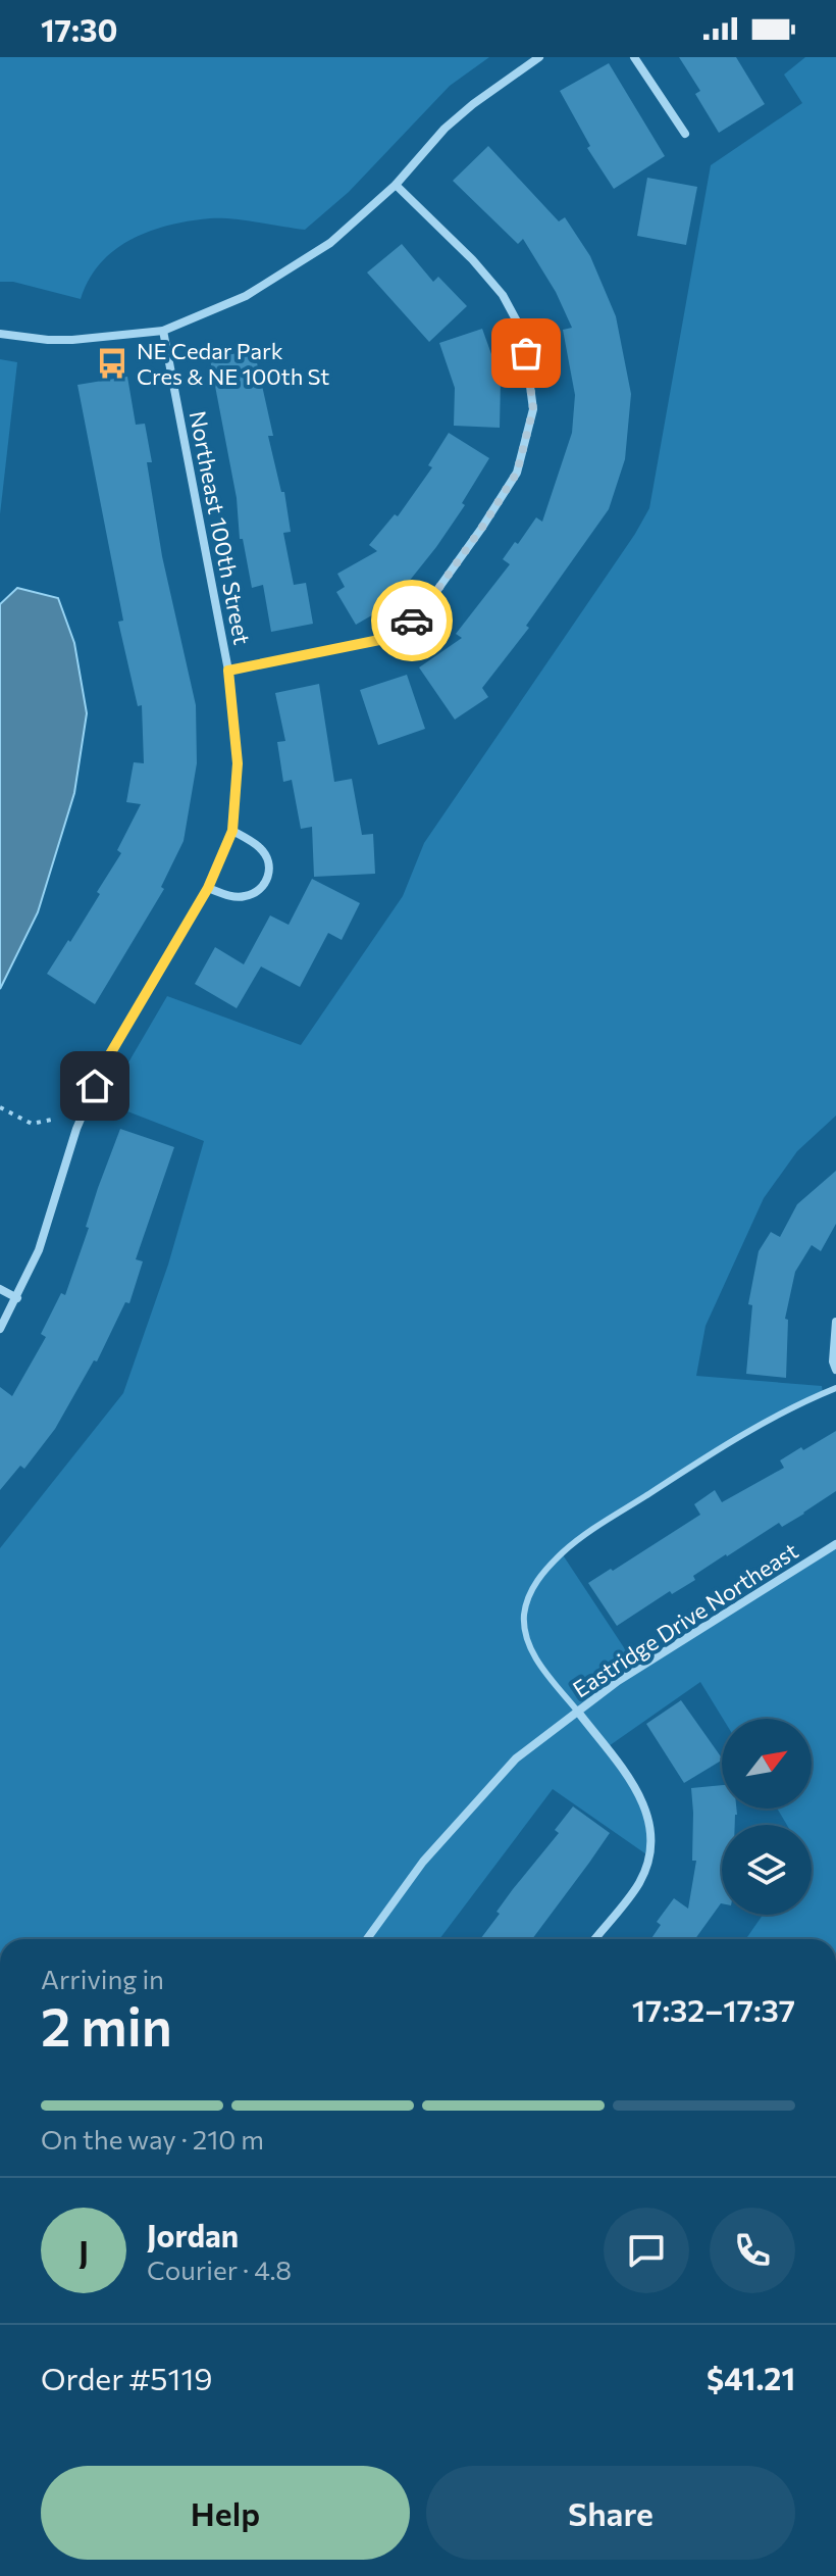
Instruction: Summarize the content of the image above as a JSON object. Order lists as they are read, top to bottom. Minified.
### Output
{"streets":{"street":["Northeast 100th Street","Eastridge Drive Northeast"]},"places":{"bus stop":["NE Cedar Park Cres & NE 100th St"]},"north":"top right","page":{"status":"17:30","heading":["2 min","Arriving in","17:32–17:37"],"panel":["Jordan","Courier · 4.8","Order #5119","$41.21"],"bar":"On the way · 210 m","round":"J","buttons":["Help","Share"]}}
